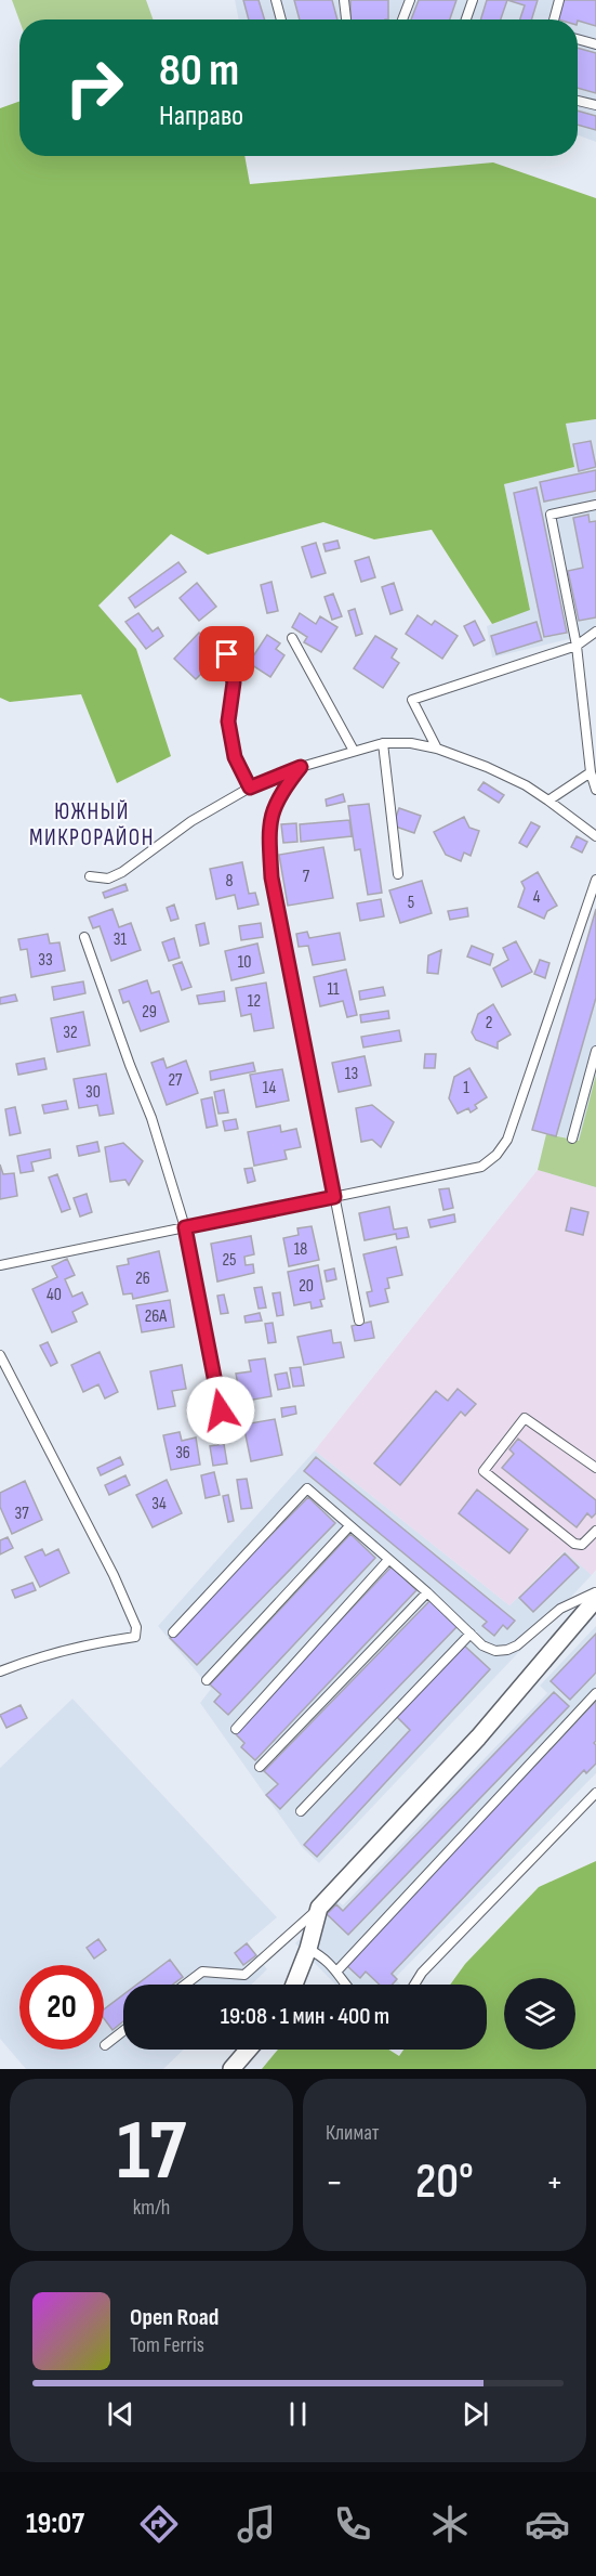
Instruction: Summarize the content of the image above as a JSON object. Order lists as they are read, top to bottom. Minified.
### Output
{"districts":["ЮЖНЫЙ МИКРОРАЙОН"],"house_numbers":["7","8","4","5","31","33","10","11","12","29","2","32","13","27","14","1","30","18","25","26","20","40","26А","36","34","37"],"page":{"turn":["80 m","Направо"],"limit":"20","trip":"19:08 · 1 мин · 400 m","tile":[["17","km/h"],"Климат"],"heat":["−","20°","+"],"song":["Open Road","Tom Ferris"],"tabs":"19:07"}}
